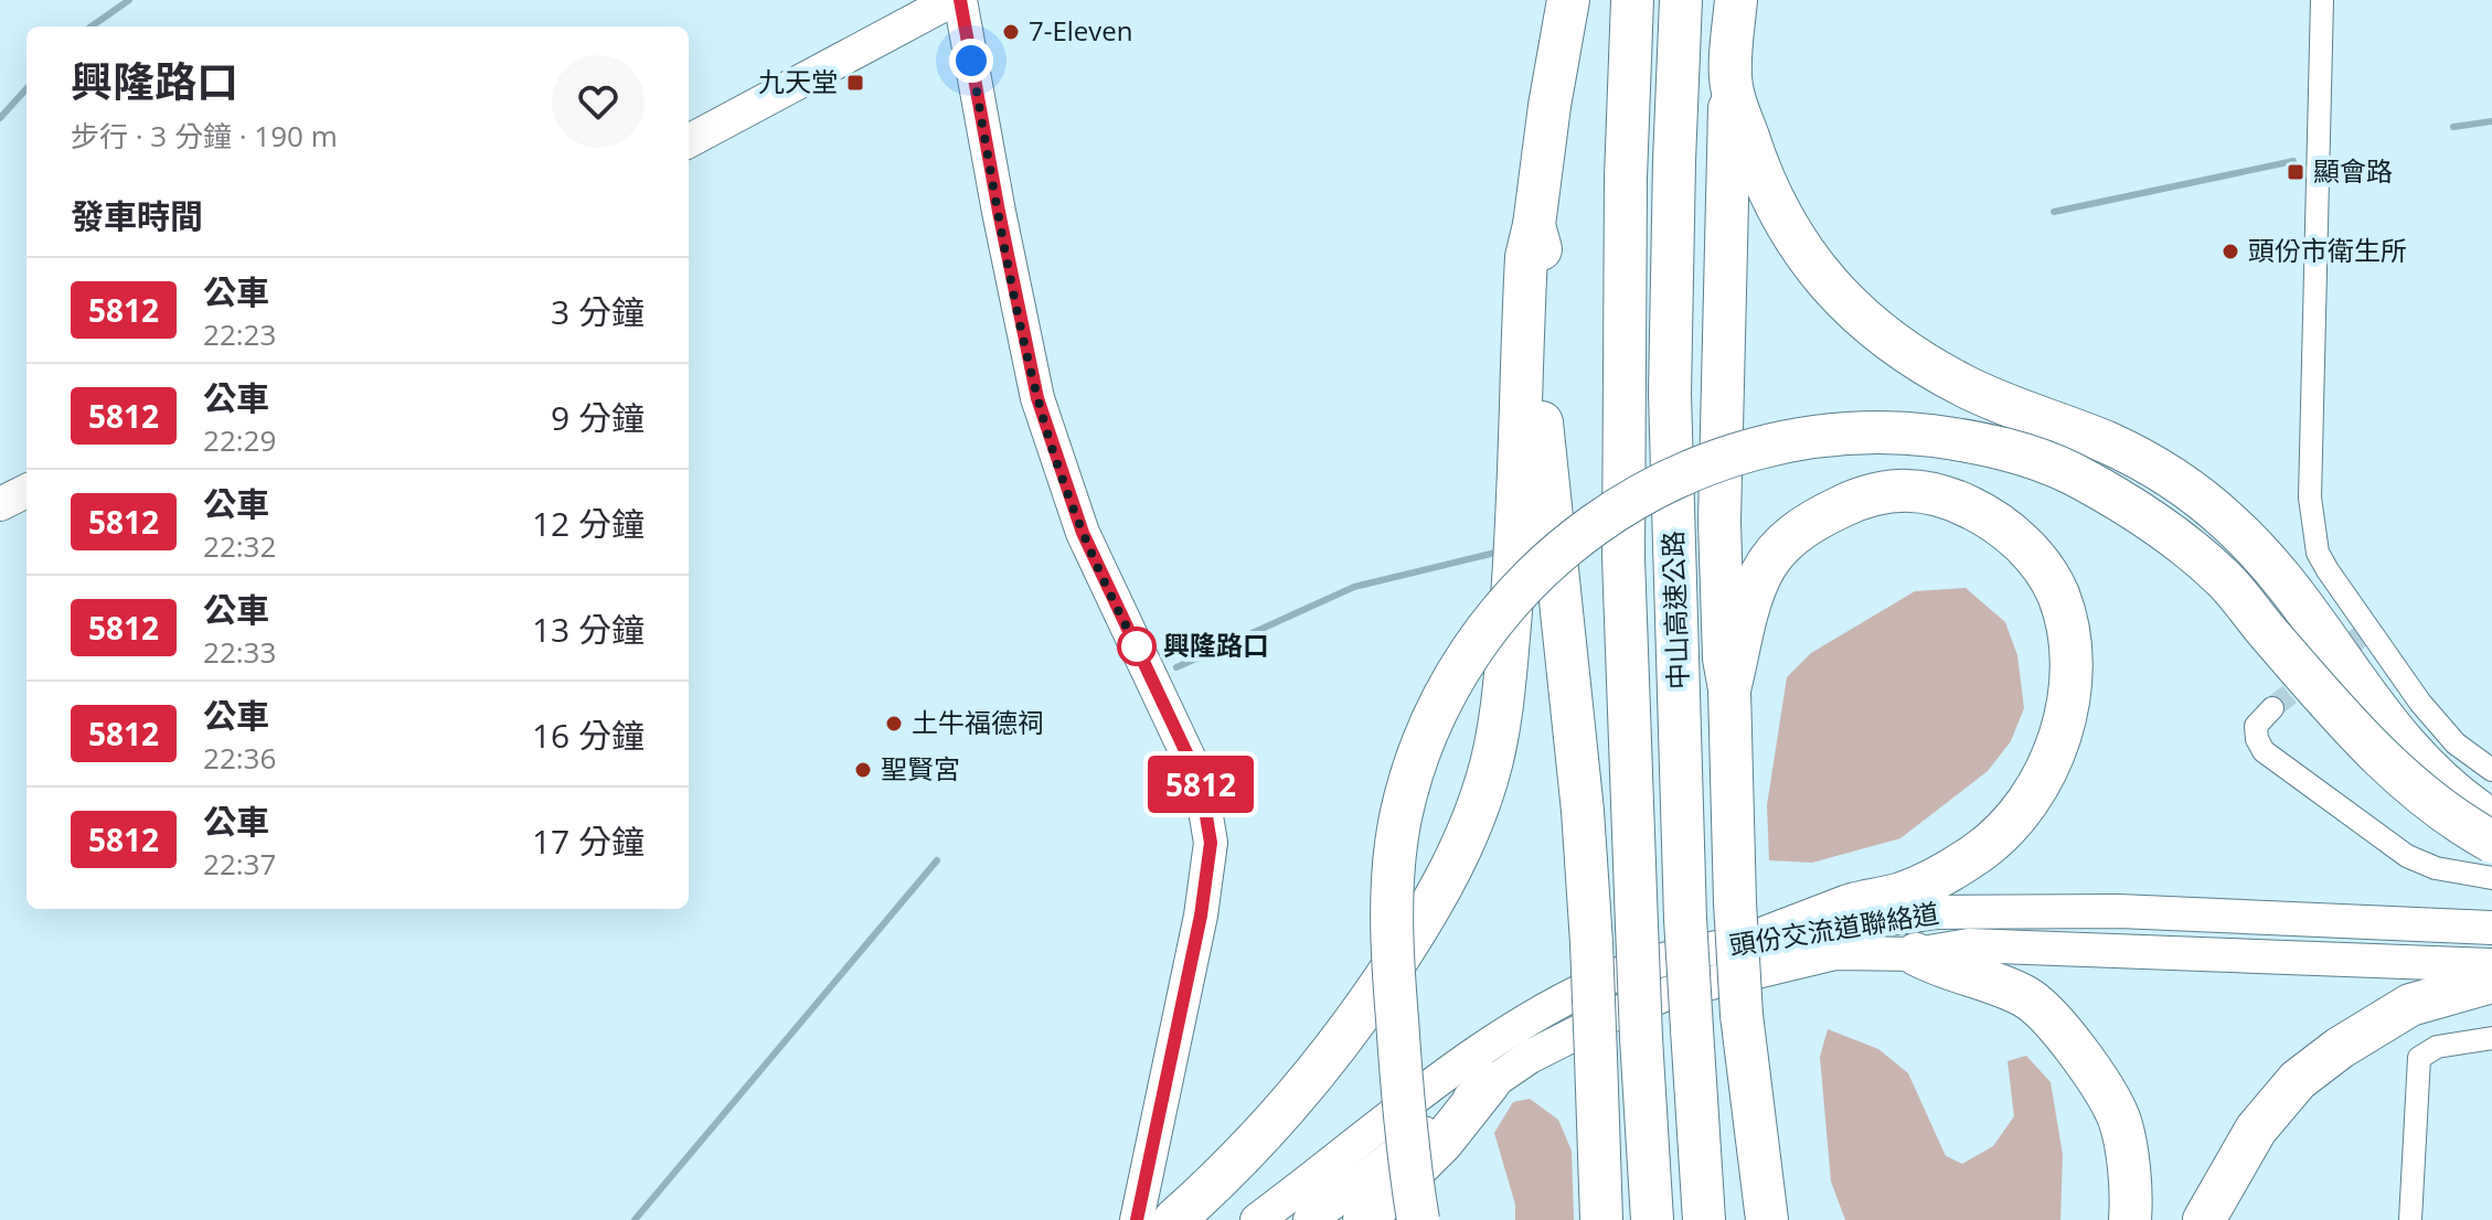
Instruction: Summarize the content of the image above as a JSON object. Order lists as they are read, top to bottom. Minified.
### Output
{"streets":{"highway":["中山高速公路"],"main road":["頭份交流道聯絡道"]},"places":{"other":["7-Eleven","頭份市衛生所","興隆路口","土牛福德祠","聖賢宮"],"transit":["九天堂","顯會路"]},"lines":["bus line 5812"],"page":{"on_map":"5812","heading":[["興隆路口","步行 · 3 分鐘 · 190 m"],"發車時間"],"list":[{"mark":"5812","name":"公車","note":"22:23","value":"3 分鐘"},{"mark":"5812","name":"公車","note":"22:29","value":"9 分鐘"},{"mark":"5812","name":"公車","note":"22:32","value":"12 分鐘"},{"mark":"5812","name":"公車","note":"22:33","value":"13 分鐘"},{"mark":"5812","name":"公車","note":"22:36","value":"16 分鐘"},{"mark":"5812","name":"公車","note":"22:37","value":"17 分鐘"}]}}
